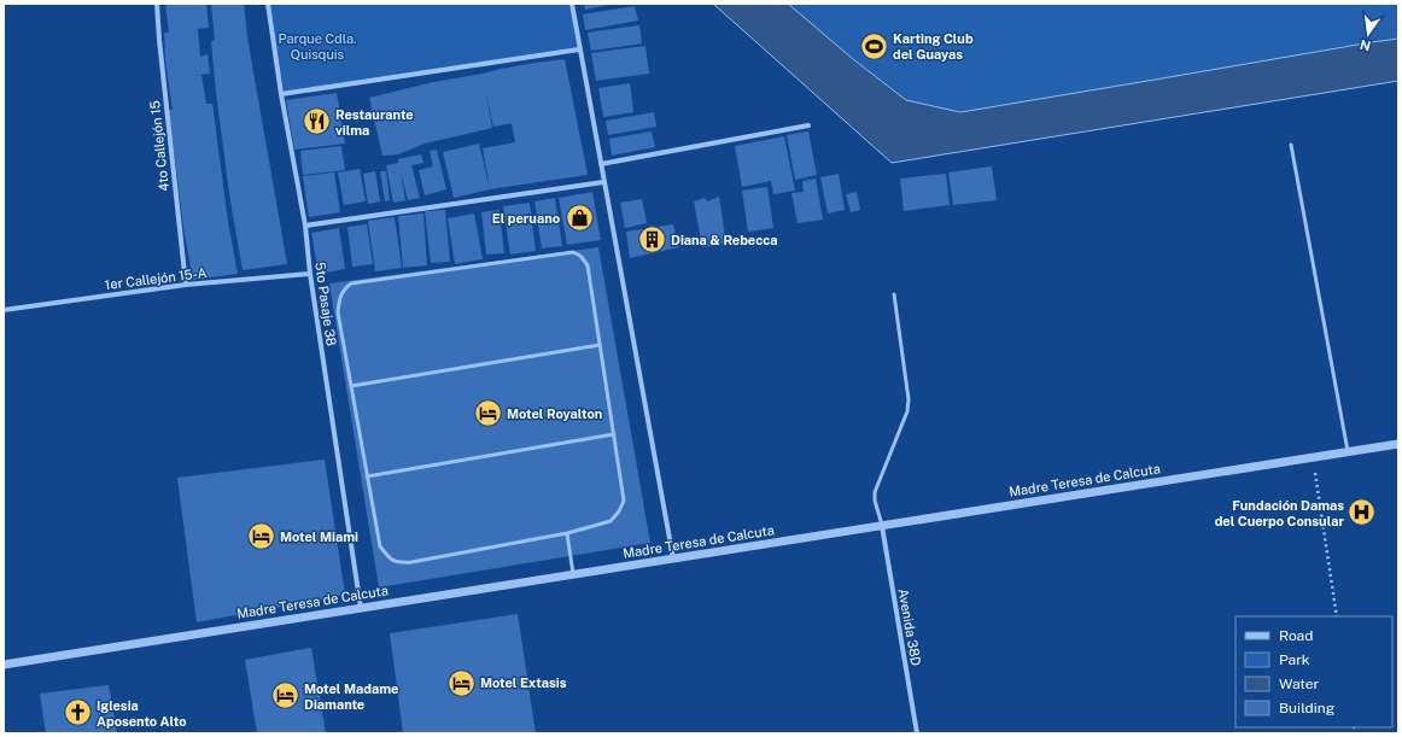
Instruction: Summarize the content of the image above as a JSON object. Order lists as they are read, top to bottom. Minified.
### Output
{"streets":{"street":["4to Callejón 15","1er Callejón 15-A","5to Pasaje 38","Madre Teresa de Calcuta","Avenida 38D"]},"crossings":[["4to Callejón 15","1er Callejón 15-A"],["1er Callejón 15-A","5to Pasaje 38"],["5to Pasaje 38","Madre Teresa de Calcuta"],["Madre Teresa de Calcuta","Avenida 38D"]],"parks":["Parque Cdla. Quisquis"],"places":{"sports":["Karting Club del Guayas"],"restaurant":["Restaurante vilma"],"shop":["El peruano"],"building":["Diana & Rebecca"],"hotel":["Motel Royalton","Motel Miami","Motel Extasis","Motel Madame Diamante"],"hospital":["Fundación Damas del Cuerpo Consular"],"church":["Iglesia Aposento Alto"]},"legend":["Road","Park","Water","Building"],"north":"bottom"}
